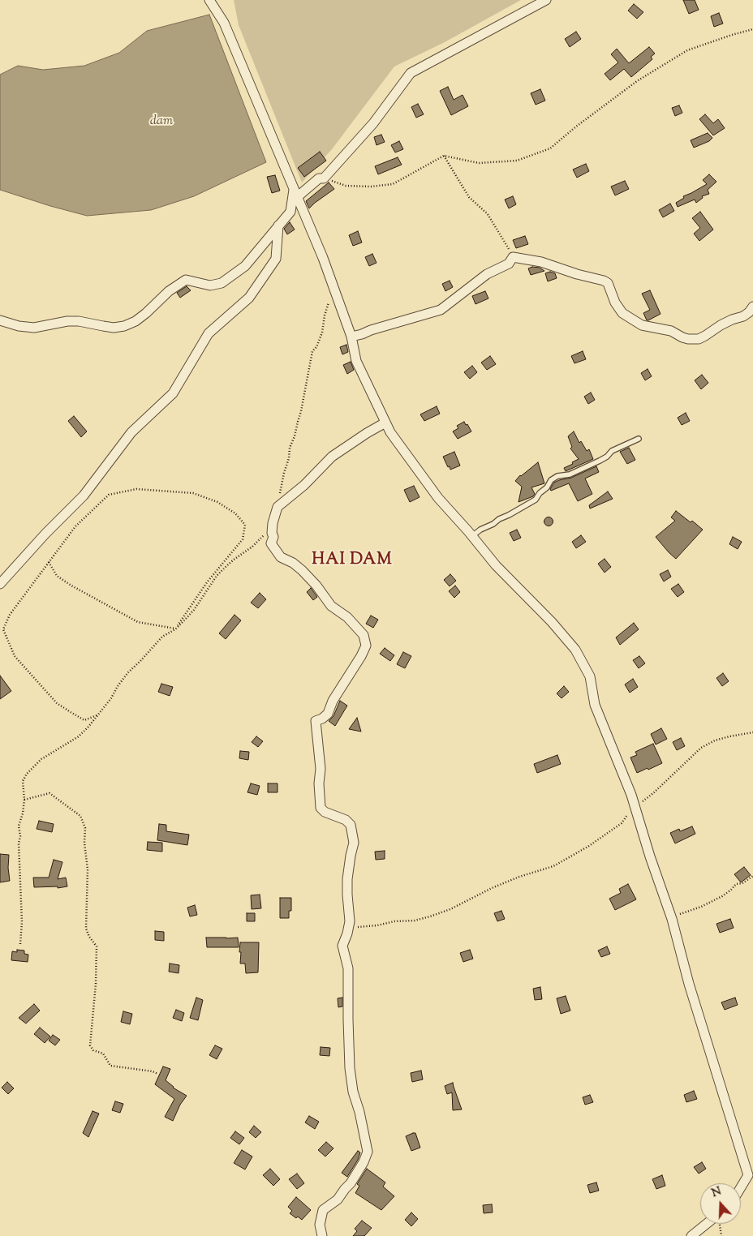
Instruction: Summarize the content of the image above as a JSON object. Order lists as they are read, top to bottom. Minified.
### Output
{"districts":["HAI DAM"],"water":["dam"],"north":"top"}
